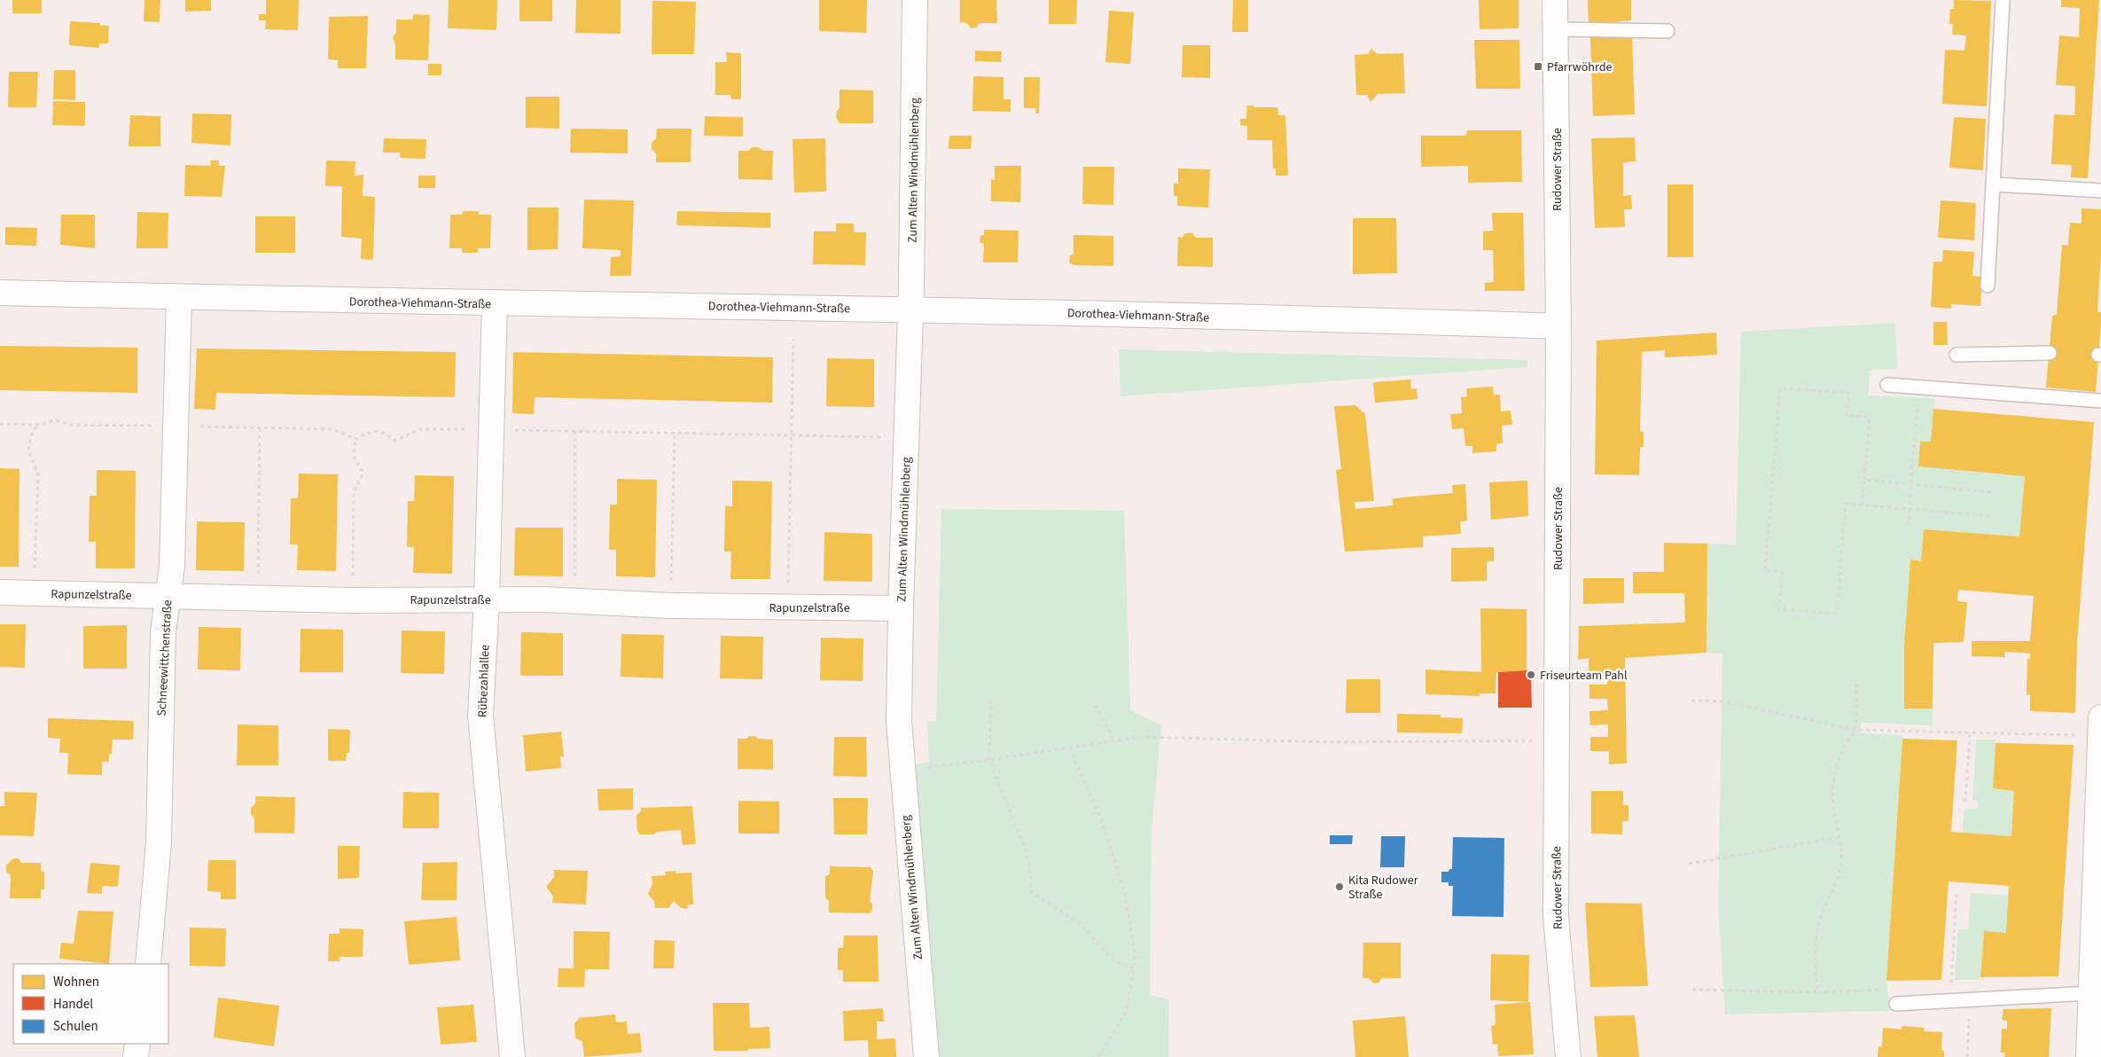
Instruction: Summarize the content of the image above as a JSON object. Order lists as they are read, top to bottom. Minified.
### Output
{"streets":{"street":["Rudower Straße","Zum Alten Windmühlenberg","Dorothea-Viehmann-Straße","Rapunzelstraße","Schneewittchenstraße","Rübezahlallee"]},"crossings":[["Rudower Straße","Dorothea-Viehmann-Straße"],["Zum Alten Windmühlenberg","Dorothea-Viehmann-Straße"],["Zum Alten Windmühlenberg","Rapunzelstraße"],["Dorothea-Viehmann-Straße","Schneewittchenstraße"],["Dorothea-Viehmann-Straße","Rübezahlallee"],["Rapunzelstraße","Schneewittchenstraße"],["Rapunzelstraße","Rübezahlallee"]],"places":{"transit":["Pfarrwöhrde"],"other":["Friseurteam Pahl","Kita Rudower Straße"]},"legend":["Wohnen","Handel","Schulen"]}
